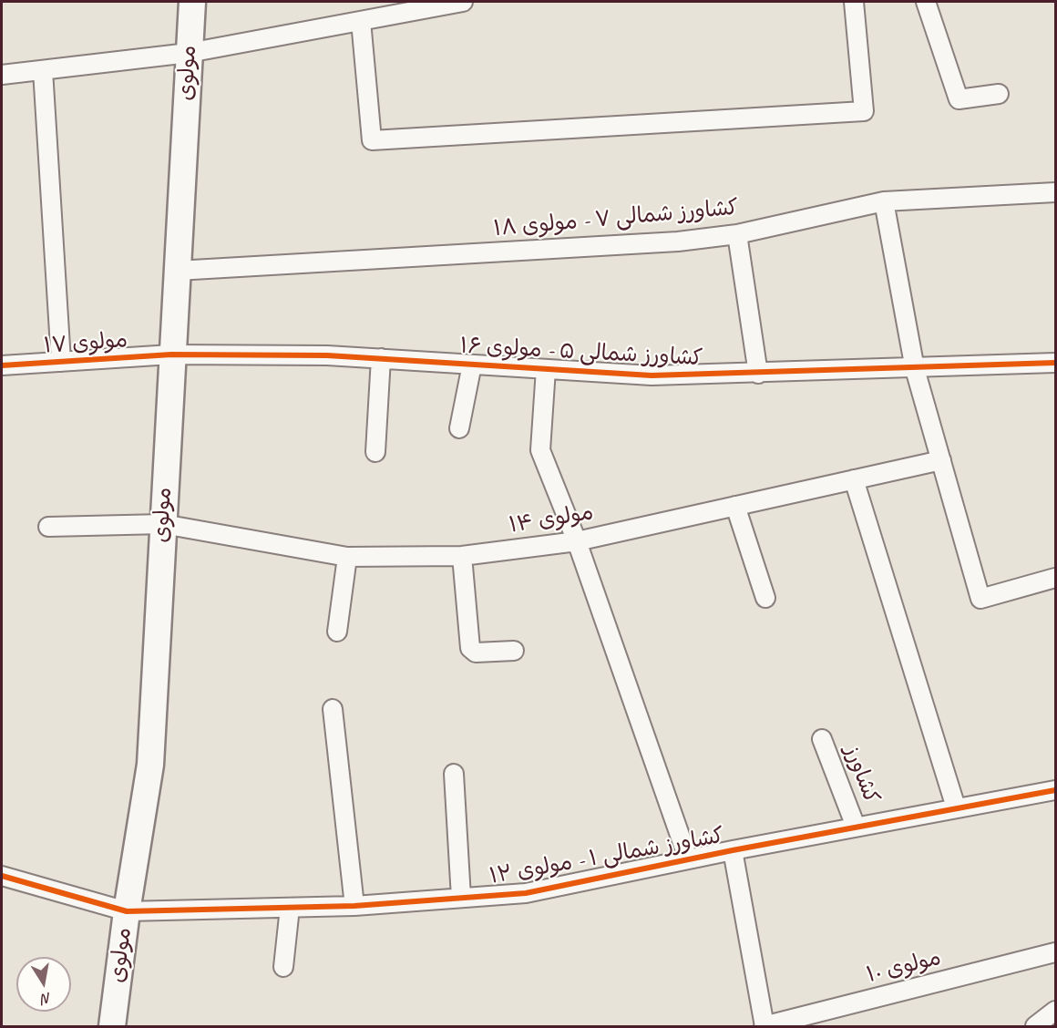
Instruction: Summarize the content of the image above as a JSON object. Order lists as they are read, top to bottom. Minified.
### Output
{"streets":{"street":["مولوی","کشاورز شمالی ۷ - مولوی ۱۸","مولوی ۱۷","کشاورز شمالی ۵ - مولوی ۱۶","مولوی ۱۴","کشاورز","کشاورز شمالی ۱ - مولوی ۱۲","مولوی ۱۰"]},"crossings":[["مولوی","کشاورز شمالی ۷ - مولوی ۱۸"],["مولوی","مولوی ۱۷"],["مولوی","کشاورز شمالی ۵ - مولوی ۱۶"],["مولوی","مولوی ۱۴"],["مولوی","کشاورز شمالی ۱ - مولوی ۱۲"],["مولوی ۱۷","کشاورز شمالی ۵ - مولوی ۱۶"],["کشاورز","کشاورز شمالی ۱ - مولوی ۱۲"]],"north":"bottom"}
